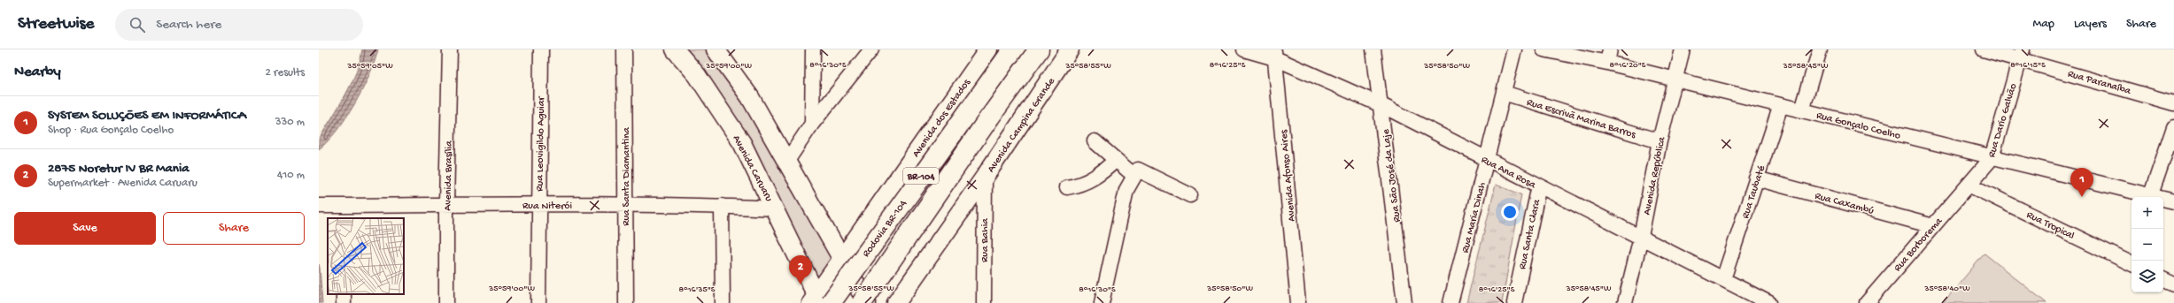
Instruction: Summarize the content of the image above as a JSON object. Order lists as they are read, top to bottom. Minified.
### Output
{"streets":{"highway":["BR-104","Rodovia BR-104"],"main road":["Avenida dos Estados","Avenida Campina Grande","Avenida Caruaru"],"street":["Rua Paranaíba","Rua Escrivã Marina Barros","Rua Dario Galvão","Rua Gonçalo Coelho","Rua Leovigildo Aguiar","Rua Ana Rosa","Avenida Brasília","Avenida Afonso Aires","Rua São José da Laje","Avenida República","Rua Santa Diamantina","Rua Taubaté","Rua Caxambú","Rua Niterói","Rua Maria Dinah","Rua Tropical","Rua Santa Clara","Rua Bahia","Rua Borborema"]},"crossings":[["Rua Paranaíba","Rua Dario Galvão"],["Avenida dos Estados","Avenida Caruaru"],["Avenida dos Estados","Rodovia BR-104"],["Rua Escrivã Marina Barros","Avenida República"],["Rua Escrivã Marina Barros","Rua Maria Dinah"],["Rua Dario Galvão","Rua Gonçalo Coelho"],["Rua Dario Galvão","Rua Tropical"],["Rua Dario Galvão","Rua Borborema"],["Avenida Campina Grande","Rua Bahia"],["Rua Gonçalo Coelho","Avenida República"],["Rua Gonçalo Coelho","Rua Taubaté"],["Rua Leovigildo Aguiar","Rua Niterói"],["Avenida Caruaru","Rua Niterói"],["Avenida Caruaru","Rodovia BR-104"],["Rua Ana Rosa","Avenida Afonso Aires"],["Rua Ana Rosa","Rua São José da Laje"],["Rua Ana Rosa","Avenida República"],["Rua Ana Rosa","Rua Taubaté"],["Rua Ana Rosa","Rua Maria Dinah"],["Rua Ana Rosa","Rua Santa Clara"],["Avenida Brasília","Rua Niterói"],["Rua Santa Diamantina","Rua Niterói"],["Rua Taubaté","Rua Caxambú"],["Rua Caxambú","Rua Borborema"],["Rua Tropical","Rua Borborema"]],"page":{"header":"Streetwise","search":"Search here","nav":["Map","Layers","Share"],"heading":["Nearby","2 results"],"list":[{"mark":"1","name":"SYSTEM SOLUÇÕES EM INFORMÁTICA","note":"Shop · Rua Gonçalo Coelho","value":"330 m"},{"mark":"2","name":"2875 Noretur IV BR Mania","note":"Supermarket · Avenida Caruaru","value":"410 m"}],"pins":["1","2"],"map_buttons":["+","−"],"buttons":["Save","Share"]},"coordinates":["8°16'30\"S","8°16'25\"S","8°16'20\"S","8°16'15\"S","35°59'05\"W","35°59'00\"W","35°58'55\"W","35°58'50\"W","35°58'45\"W","35°58'40\"W","8°16'35\"S"]}
